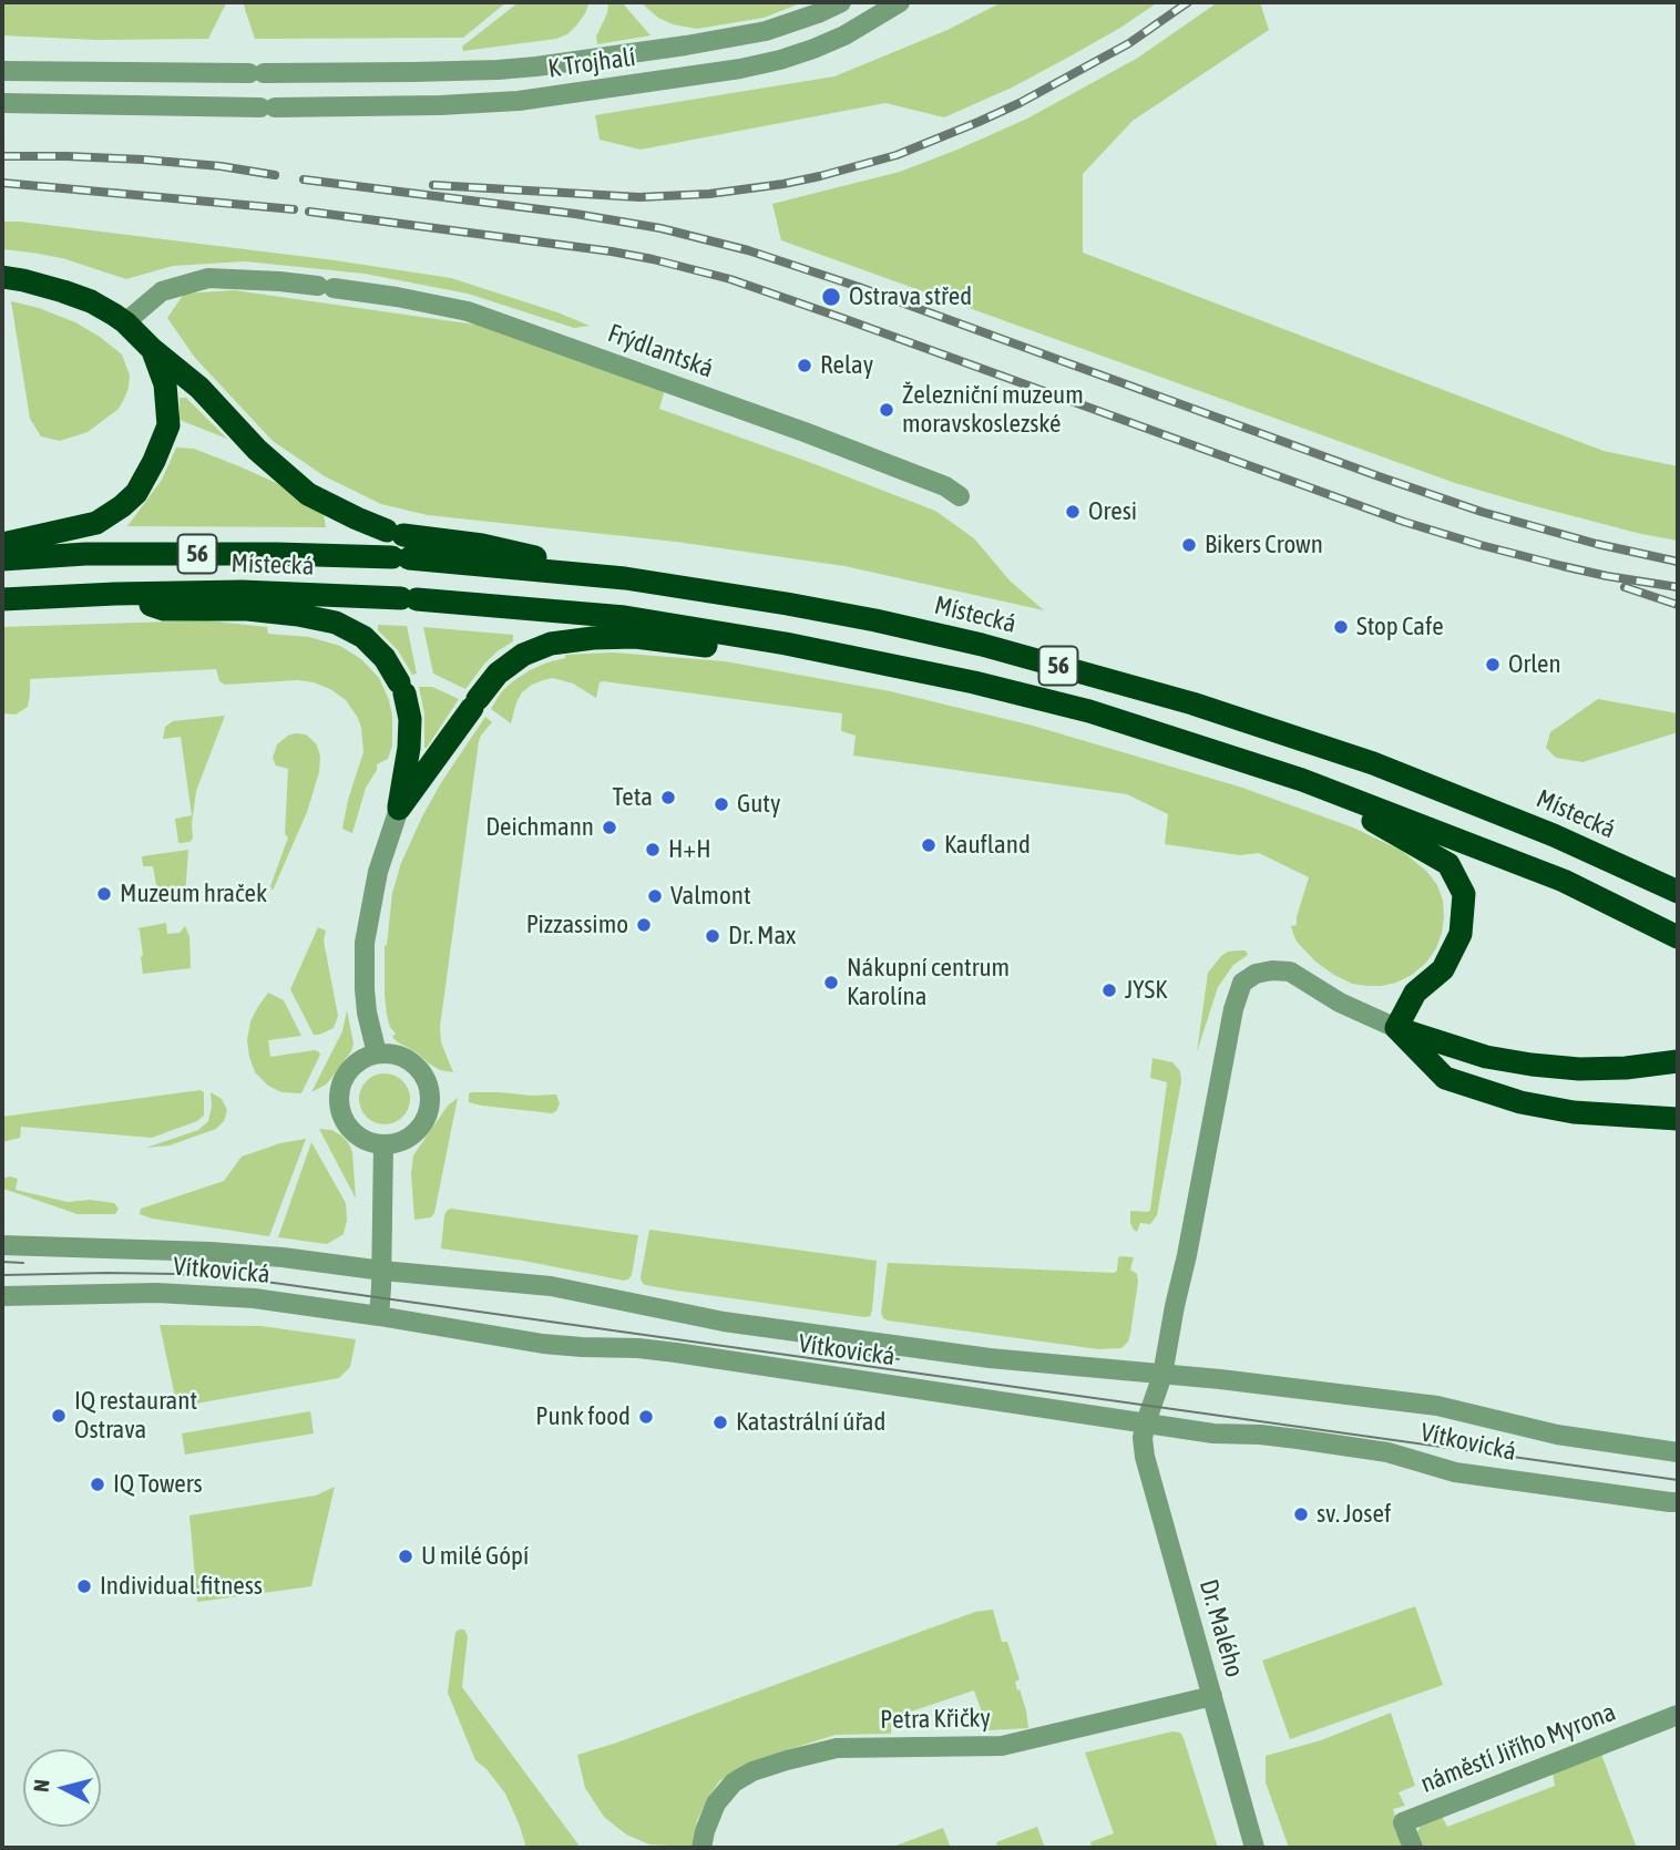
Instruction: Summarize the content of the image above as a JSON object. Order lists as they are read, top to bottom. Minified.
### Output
{"streets":{"highway":["56","Místecká"],"street":["K Trojhalí","Frýdlantská","Vítkovická","Dr. Malého","Petra Křičky","náměstí Jiřího Myrona"]},"crossings":[["Frýdlantská","56"],["56","Místecká"],["Vítkovická","Dr. Malého"],["Dr. Malého","Petra Křičky"]],"places":["Ostrava střed","Relay","Železniční muzeum moravskoslezské","Oresi","Bikers Crown","Stop Cafe","Orlen","Teta","Guty","Deichmann","Kaufland","H+H","Muzeum hraček","Valmont","Pizzassimo","Dr. Max","Nákupní centrum Karolína","JYSK","IQ restaurant Ostrava","Punk food","Katastrální úřad","IQ Towers","sv. Josef","U milé Gópí","Individual.fitness"],"north":"left"}
